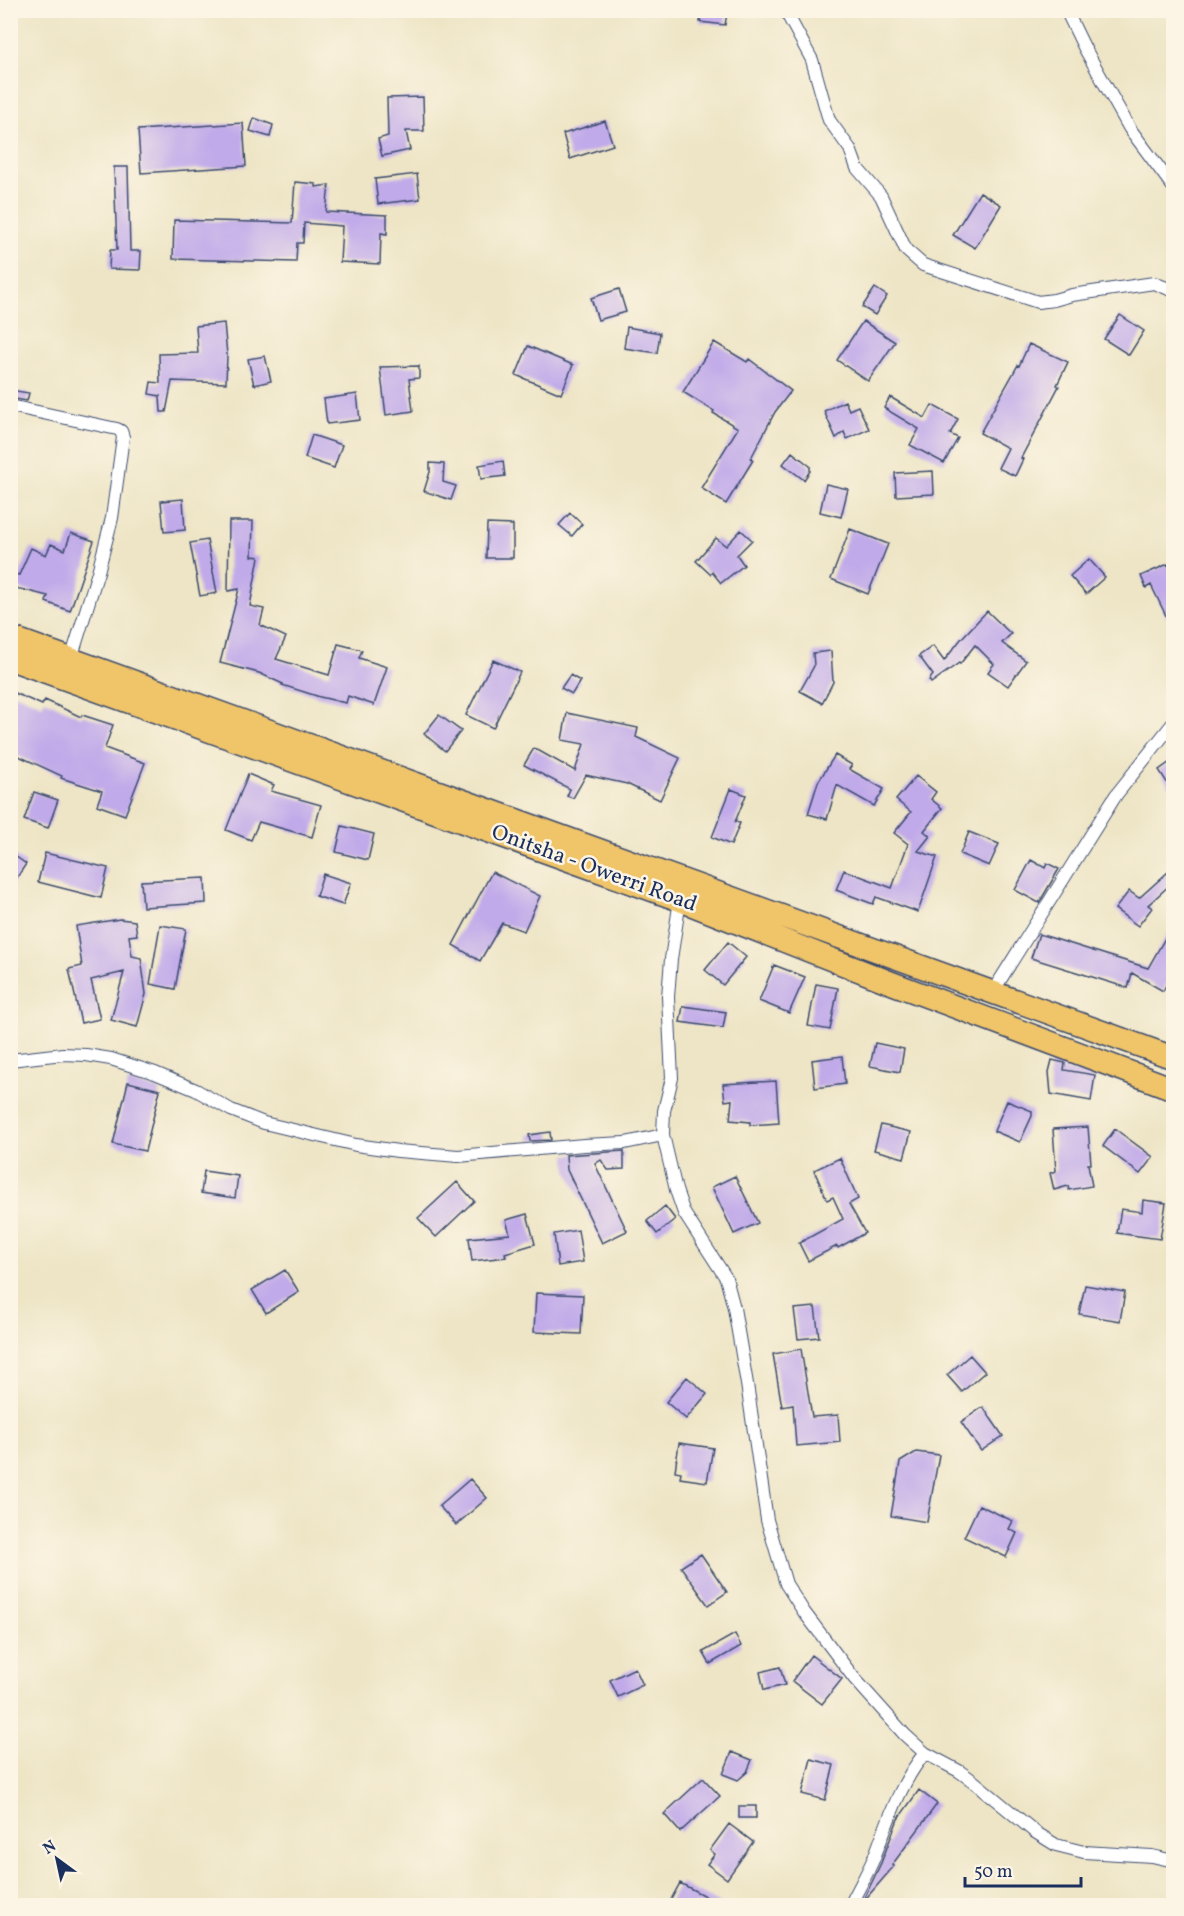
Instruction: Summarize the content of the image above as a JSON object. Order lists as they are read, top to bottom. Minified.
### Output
{"streets":{"highway":["Onitsha - Owerri Road"]},"scale_bar":"50 m","north":"top left"}
